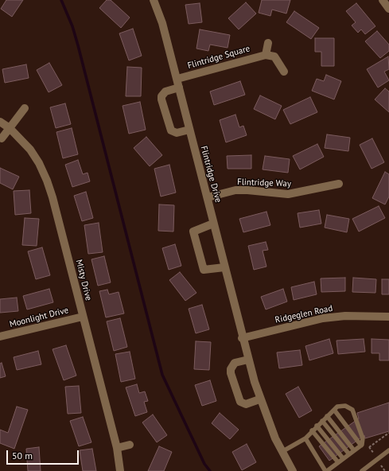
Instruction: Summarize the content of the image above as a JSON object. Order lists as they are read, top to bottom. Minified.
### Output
{"streets":{"street":["Flintridge Square","Flintridge Drive","Flintridge Way","Misty Drive","Ridgeglen Road","Moonlight Drive"]},"crossings":[["Flintridge Square","Flintridge Drive"],["Flintridge Drive","Flintridge Way"],["Flintridge Drive","Ridgeglen Road"],["Misty Drive","Moonlight Drive"]],"scale_bar":"50 m"}
